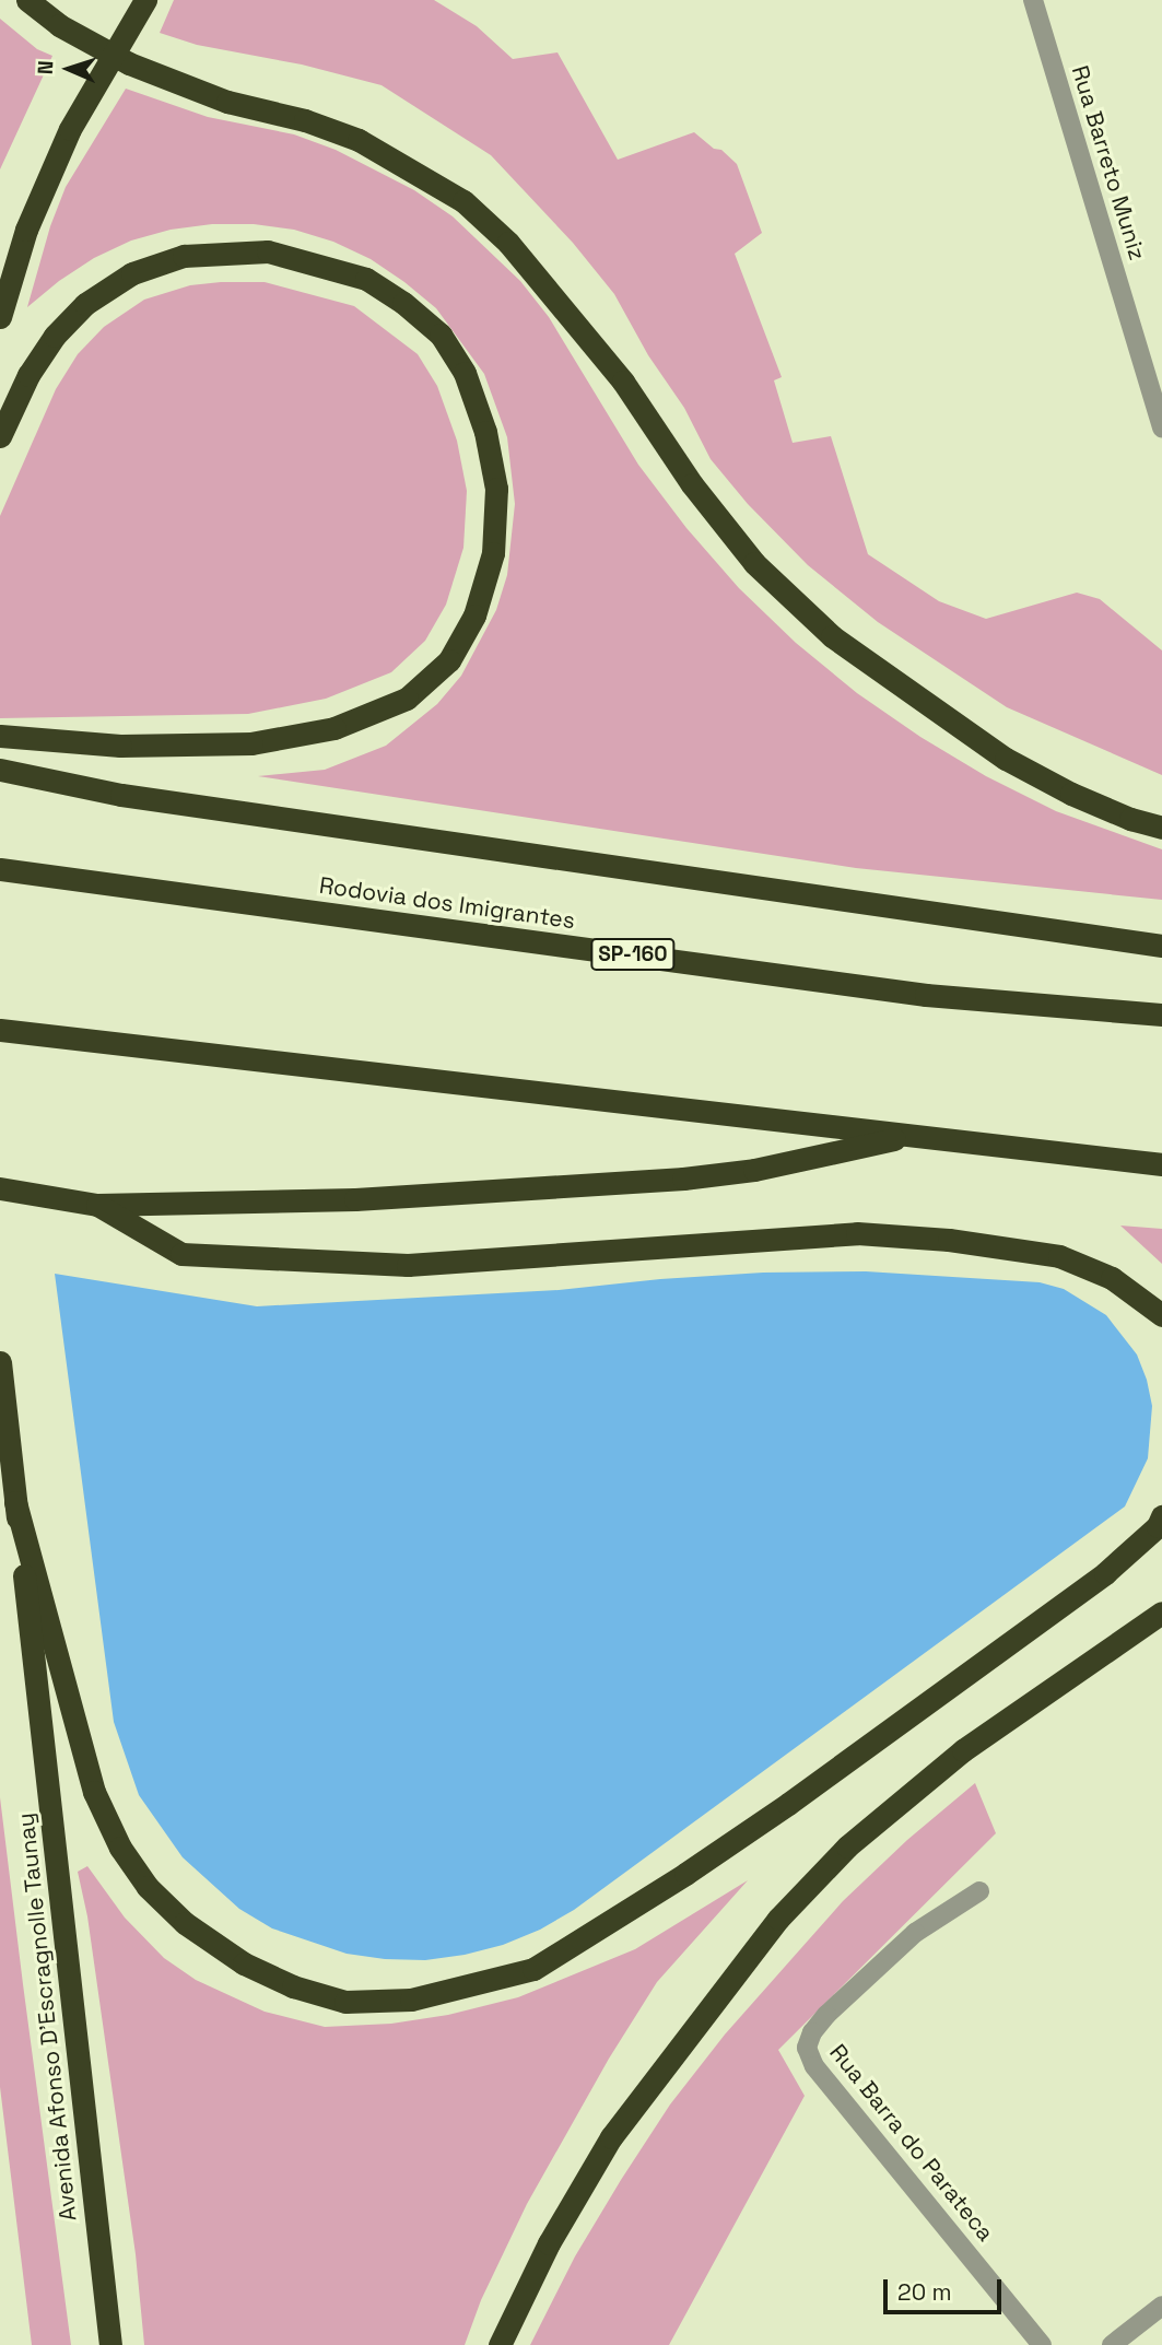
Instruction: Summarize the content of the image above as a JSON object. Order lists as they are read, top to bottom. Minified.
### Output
{"streets":{"highway":["Rodovia dos Imigrantes","SP-160","Avenida Afonso D'Escragnolle Taunay"],"street":["Rua Barreto Muniz","Rua Barra do Parateca"]},"scale_bar":"20 m","north":"left"}
